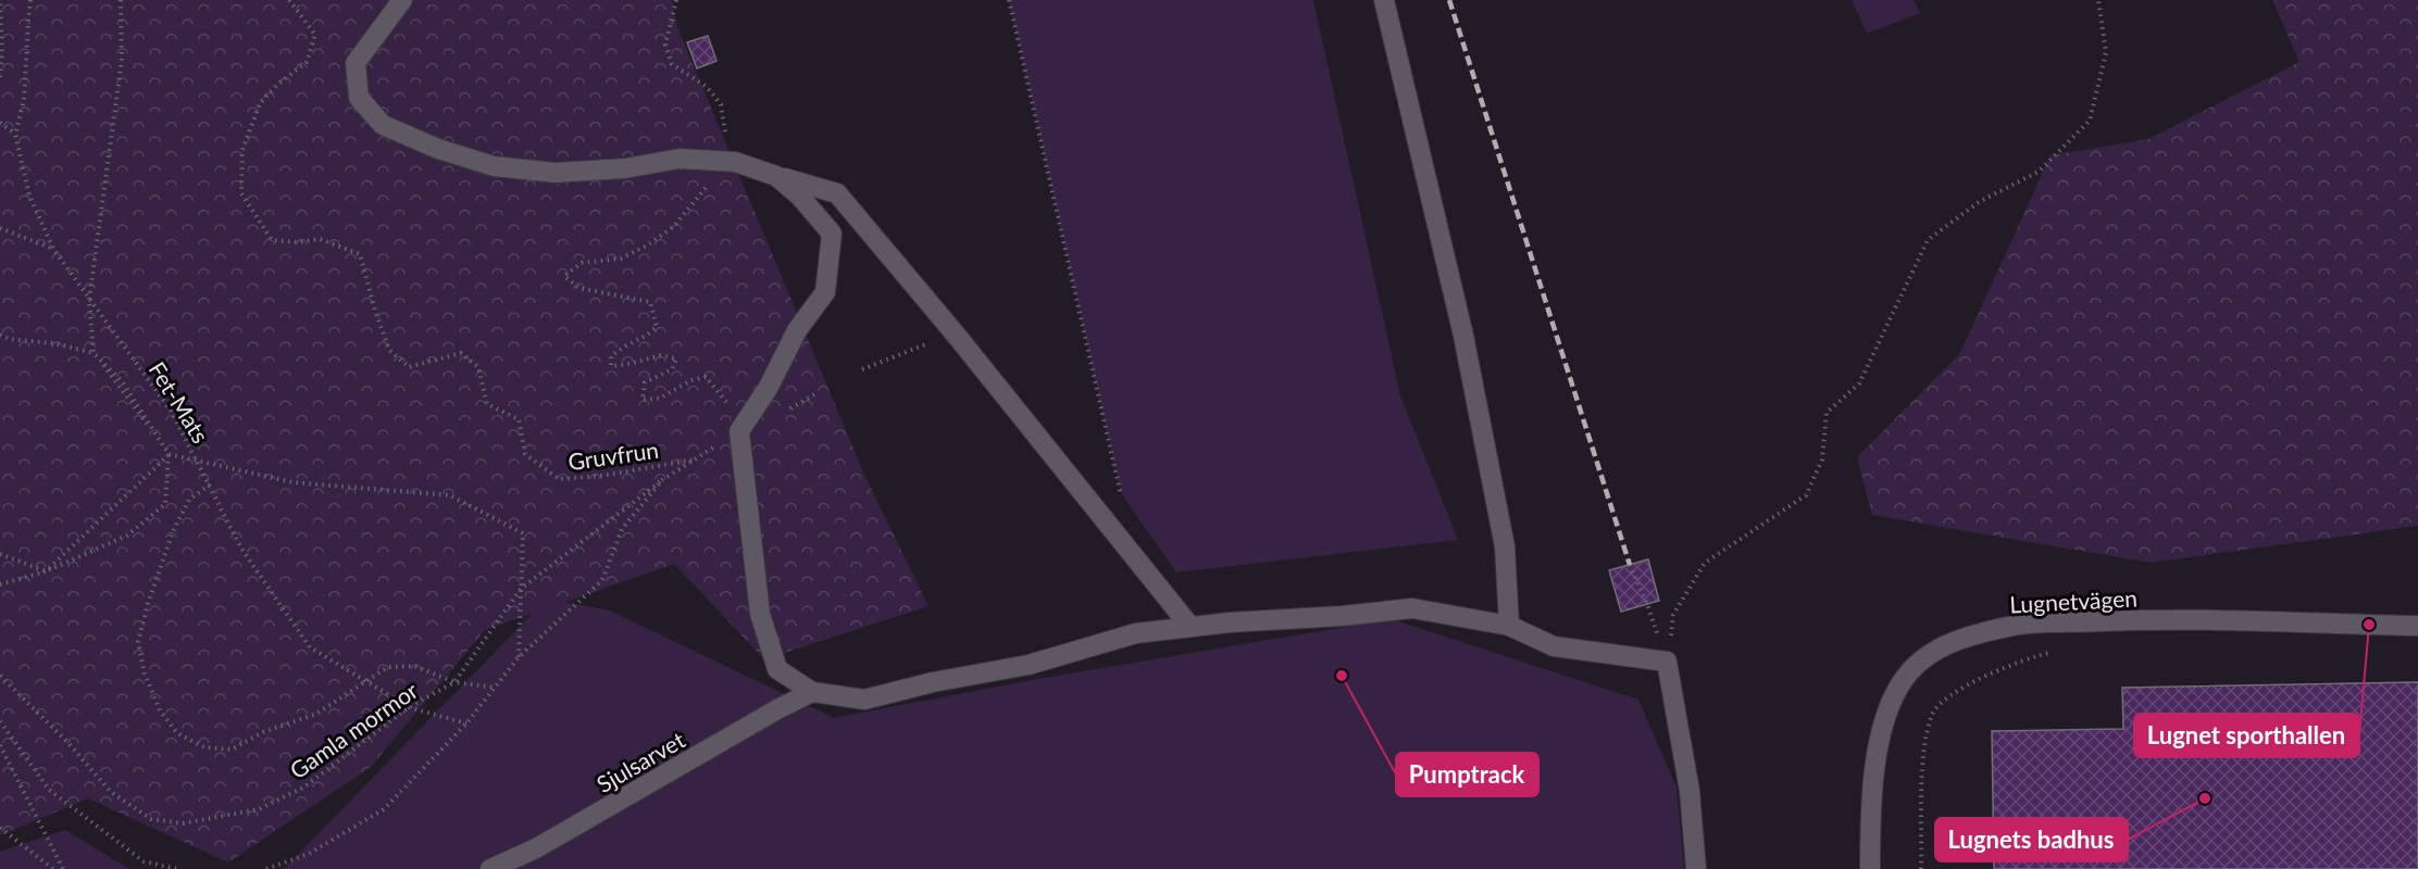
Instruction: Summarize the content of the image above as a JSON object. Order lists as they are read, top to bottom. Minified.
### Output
{"streets":{"street":["Lugnetvägen","Sjulsarvet"],"path":["Fet-Mats","Gruvfrun","Gamla mormor"]},"crossings":[["Fet-Mats","Gamla mormor"]],"places":["Lugnet sporthallen","Pumptrack","Lugnets badhus"]}
